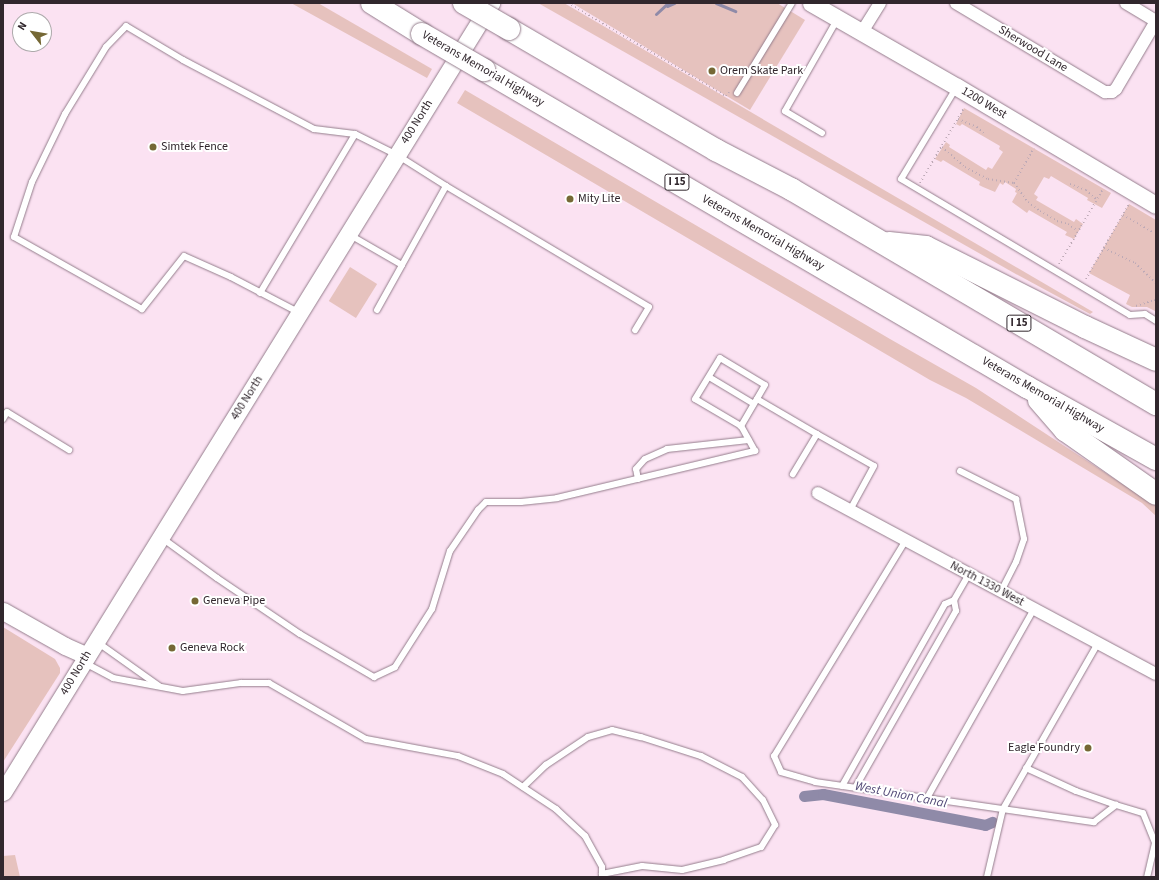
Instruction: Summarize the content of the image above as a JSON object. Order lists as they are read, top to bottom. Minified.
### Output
{"streets":{"highway":["Veterans Memorial Highway","I 15"],"main road":["1200 West","400 North"],"street":["Sherwood Lane","North 1330 West"]},"water":["West Union Canal"],"places":["Orem Skate Park","Simtek Fence","Mity Lite","Geneva Pipe","Geneva Rock","Eagle Foundry"],"north":"top left"}
